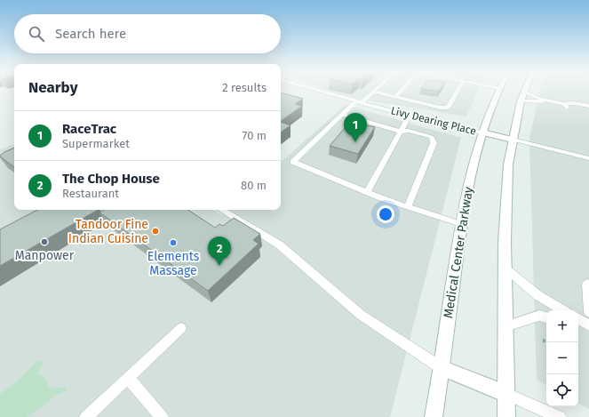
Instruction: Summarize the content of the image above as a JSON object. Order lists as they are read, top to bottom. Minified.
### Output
{"streets":{"main road":["Medical Center Parkway"],"lane":["Livy Dearing Place"]},"crossings":[["Livy Dearing Place","Medical Center Parkway"]],"places":["Tandoor Fine Indian Cuisine","Manpower","Elements Massage"],"page":{"search":"Search here","heading":["Nearby","2 results"],"list":[{"mark":"1","name":"RaceTrac","note":"Supermarket","value":"70 m"},{"mark":"2","name":"The Chop House","note":"Restaurant","value":"80 m"}],"pins":["1","2"],"map_buttons":["+","−"]}}
